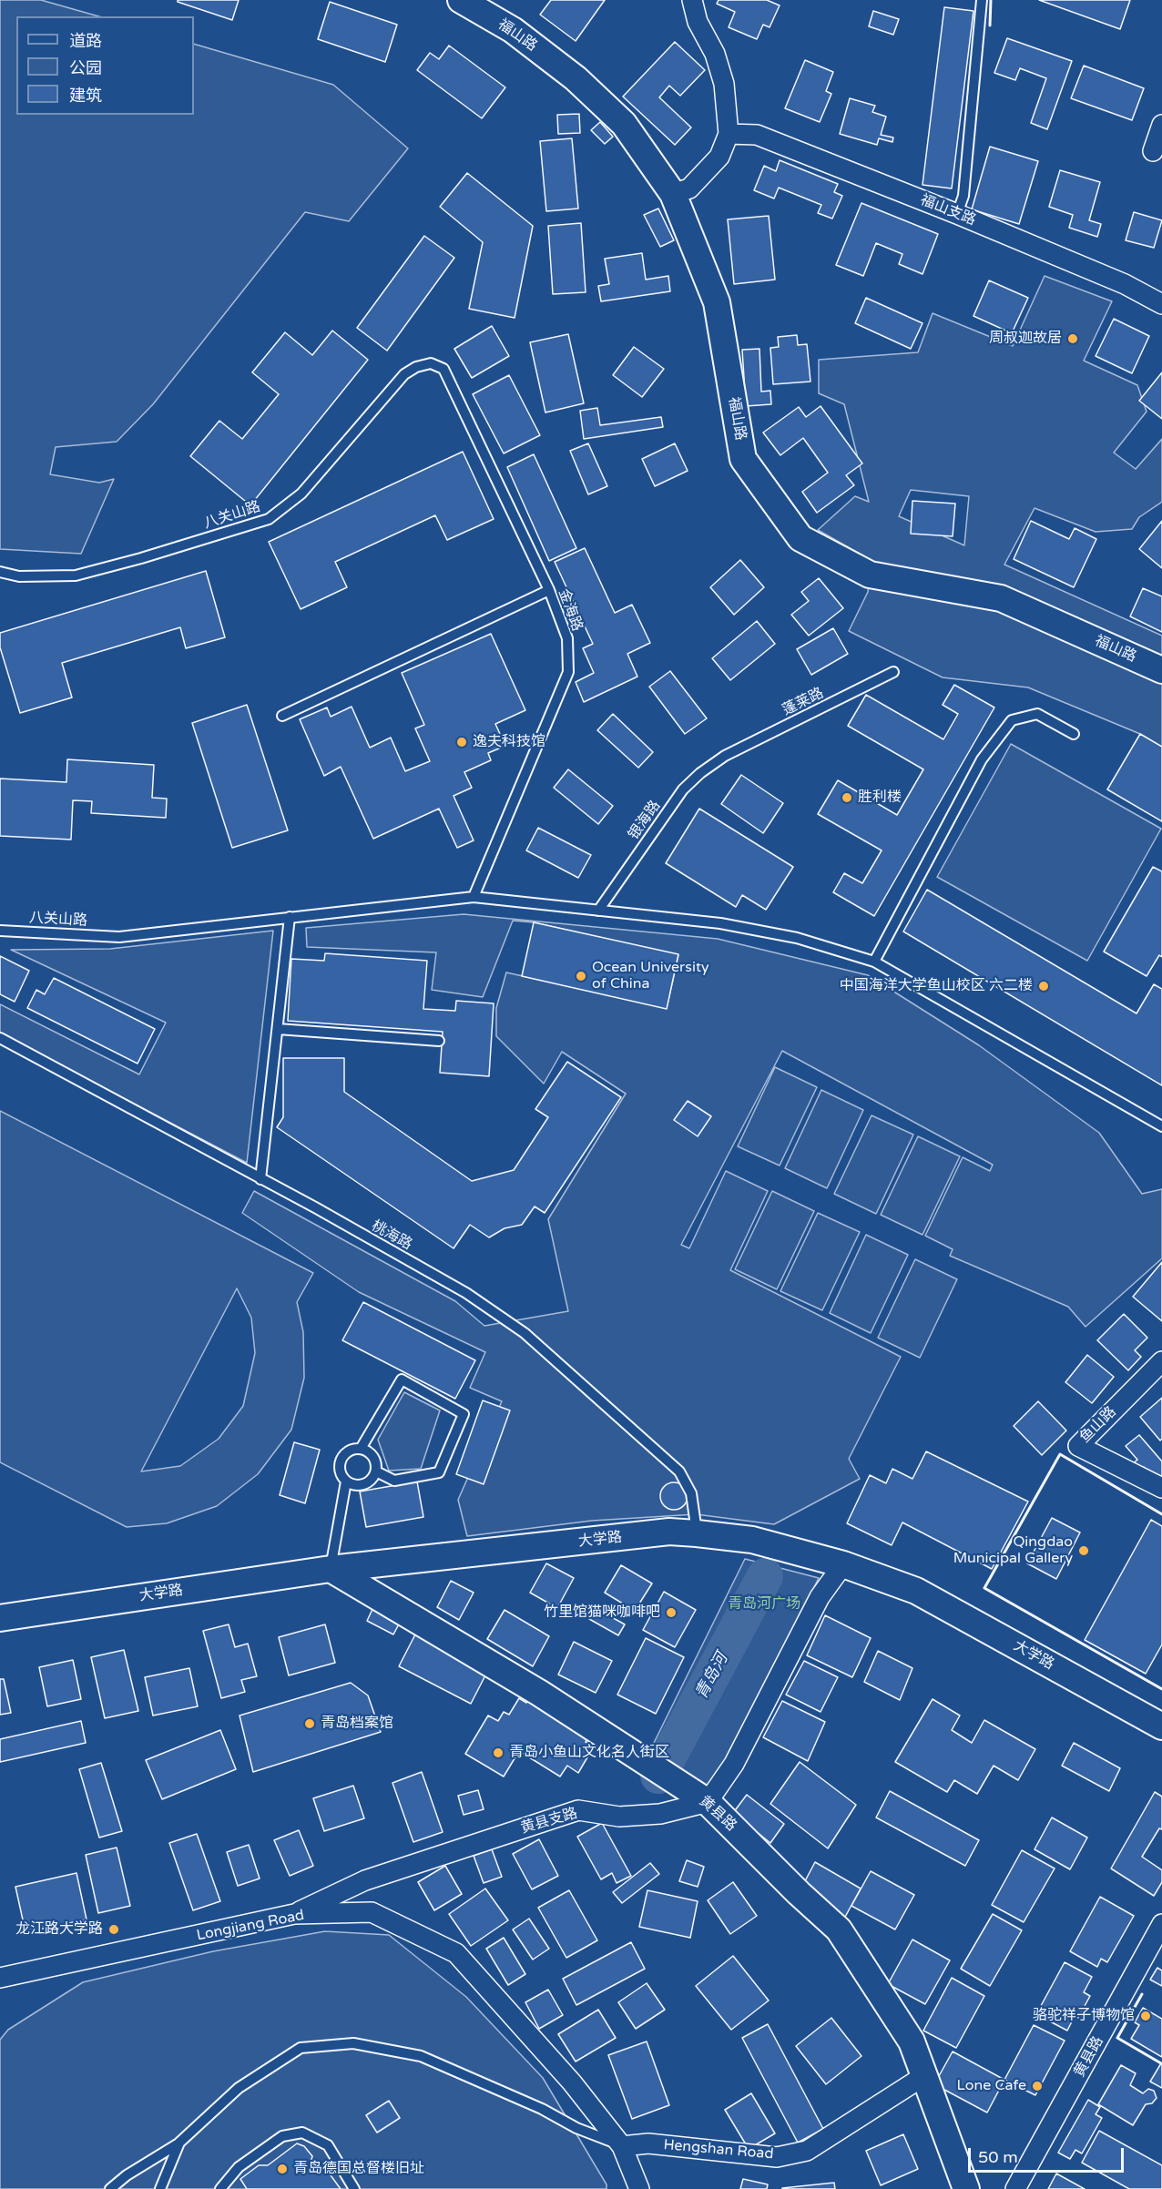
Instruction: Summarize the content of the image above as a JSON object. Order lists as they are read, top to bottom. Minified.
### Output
{"streets":{"street":["福山路","福山支路","鱼山路","大学路","黄县路","黄县支路","Longjiang Road","Hengshan Road"],"lane":["八关山路","金海路","蓬莱路","银海路","桃海路"]},"crossings":[["八关山路","金海路"],["八关山路","银海路"],["蓬莱路","银海路"],["桃海路","大学路"],["大学路","黄县路"],["黄县路","黄县支路"],["黄县路","Hengshan Road"],["黄县支路","Longjiang Road"],["Longjiang Road","Hengshan Road"]],"water":["青岛河"],"parks":["青岛河广场"],"places":["周叔迦故居","逸夫科技馆","胜利楼","Ocean University of China","中国海洋大学鱼山校区 六二楼","Qingdao Municipal Gallery","竹里馆猫咪咖啡吧","青岛档案馆","青岛小鱼山文化名人街区","龙江路大学路","骆驼祥子博物馆","Lone Cafe","青岛德国总督楼旧址"],"legend":["道路","公园","建筑"],"scale_bar":"50 m"}
